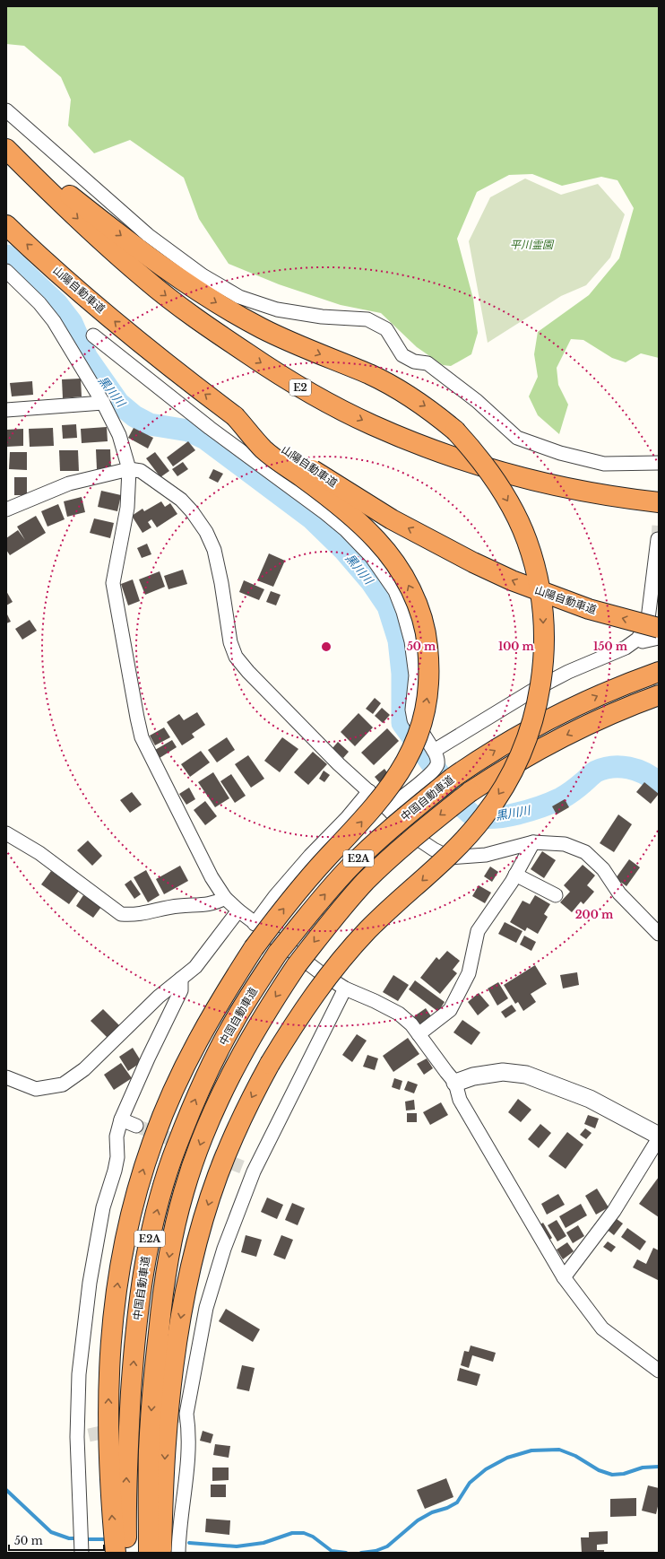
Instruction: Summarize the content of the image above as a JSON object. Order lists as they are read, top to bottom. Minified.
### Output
{"streets":{"highway":["山陽自動車道","E2","中国自動車道","E2A"]},"water":["黒川川"],"parks":["平川霊園"],"scale_bar":"50 m","rings":["50 m","100 m","150 m","200 m"]}
